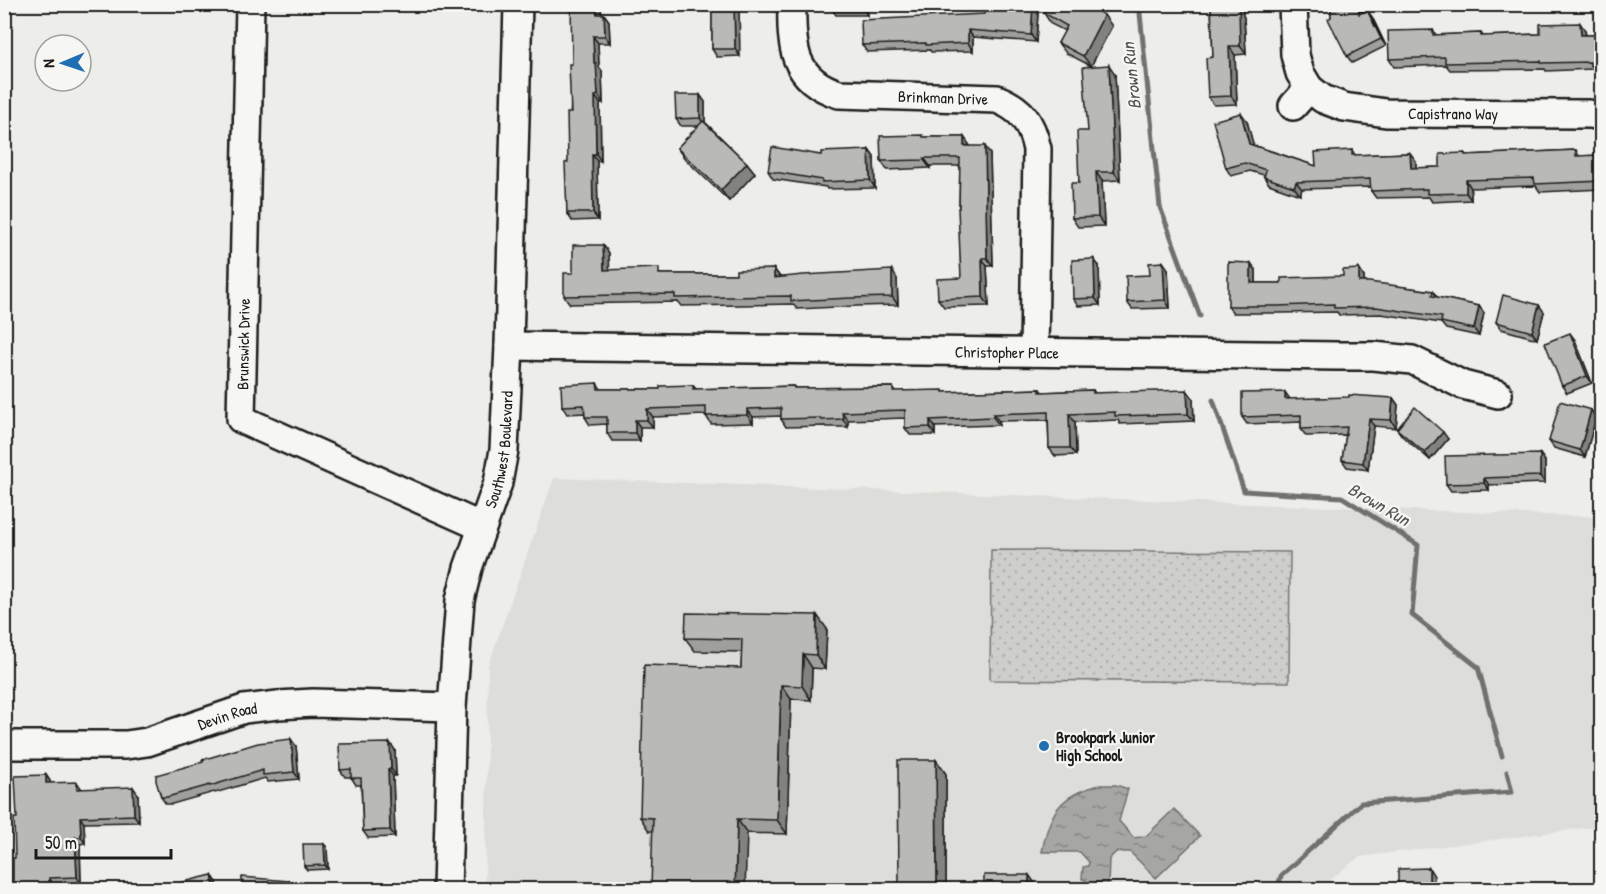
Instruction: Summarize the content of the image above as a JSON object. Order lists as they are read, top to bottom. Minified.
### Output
{"streets":{"street":["Brinkman Drive","Capistrano Way","Brunswick Drive","Christopher Place","Southwest Boulevard","Devin Road"]},"crossings":[["Brinkman Drive","Christopher Place"],["Brunswick Drive","Southwest Boulevard"],["Christopher Place","Southwest Boulevard"],["Southwest Boulevard","Devin Road"]],"water":["Brown Run"],"places":["Brookpark Junior High School"],"scale_bar":"50 m","north":"left"}
